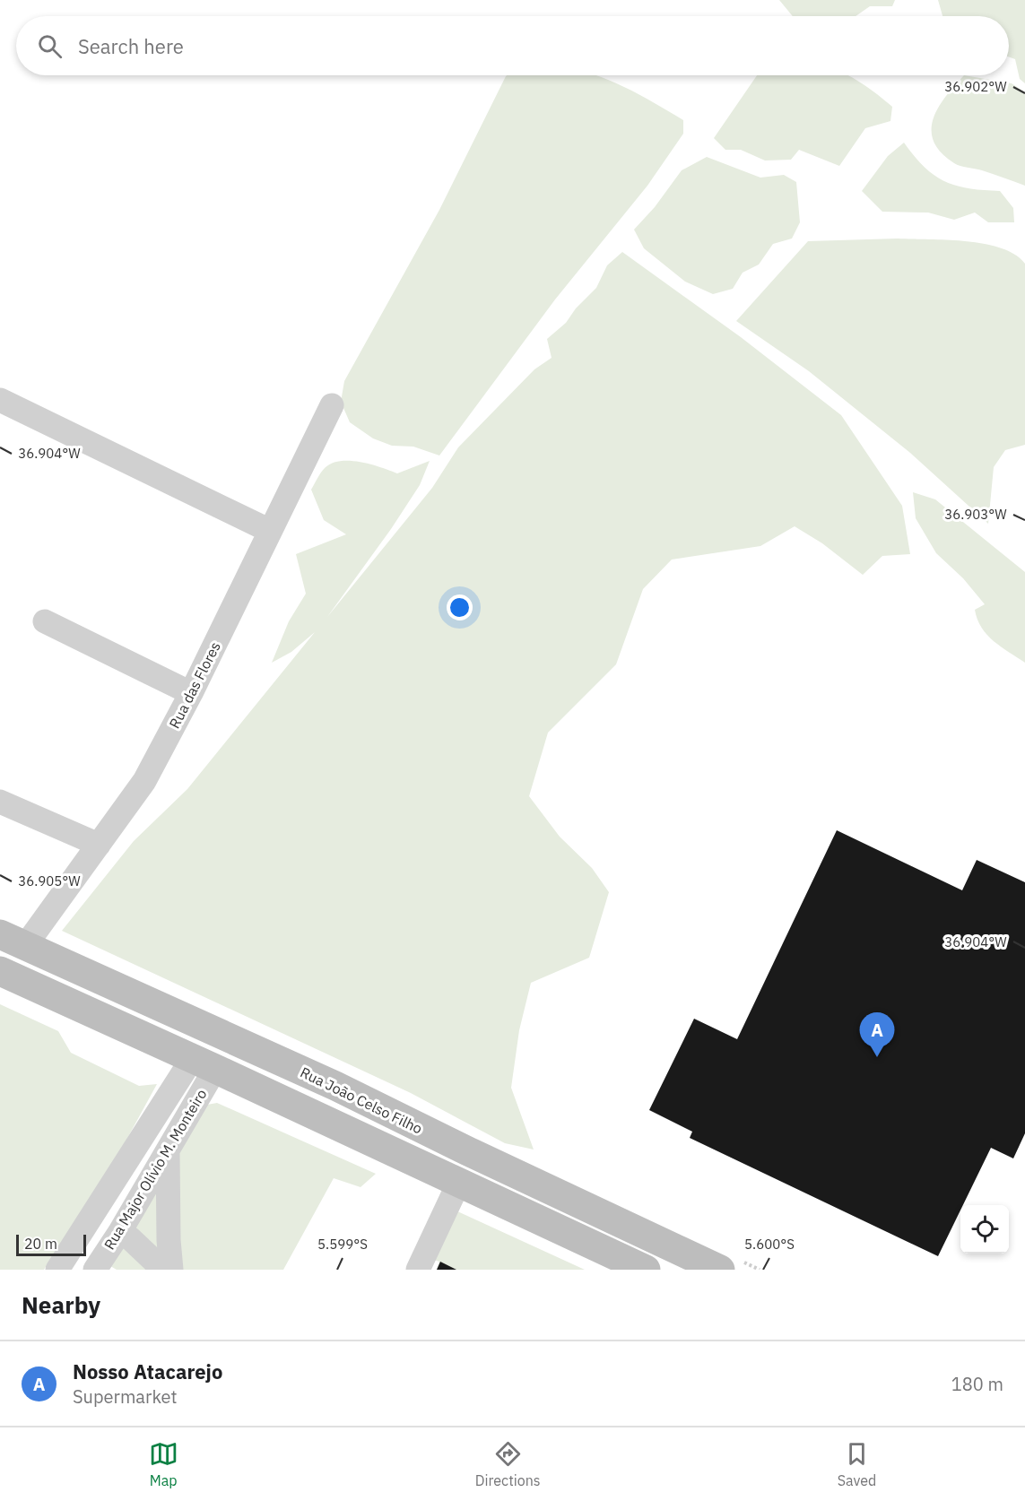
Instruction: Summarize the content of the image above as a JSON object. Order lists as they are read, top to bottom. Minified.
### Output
{"streets":{"main road":["Rua João Celso Filho"],"street":["Rua das Flores","Rua Major Olívio M. Monteiro"]},"crossings":[["Rua das Flores","Rua João Celso Filho"]],"scale_bar":"20 m","page":{"search":"Search here","pins":"A","scale":"20 m","heading":"Nearby","list":[{"mark":"A","name":"Nosso Atacarejo","note":"Supermarket","value":"180 m"}],"nav":["Map","Directions","Saved"]},"coordinates":["36.902°W","36.904°W","36.903°W","36.905°W","5.599°S","5.600°S"]}
